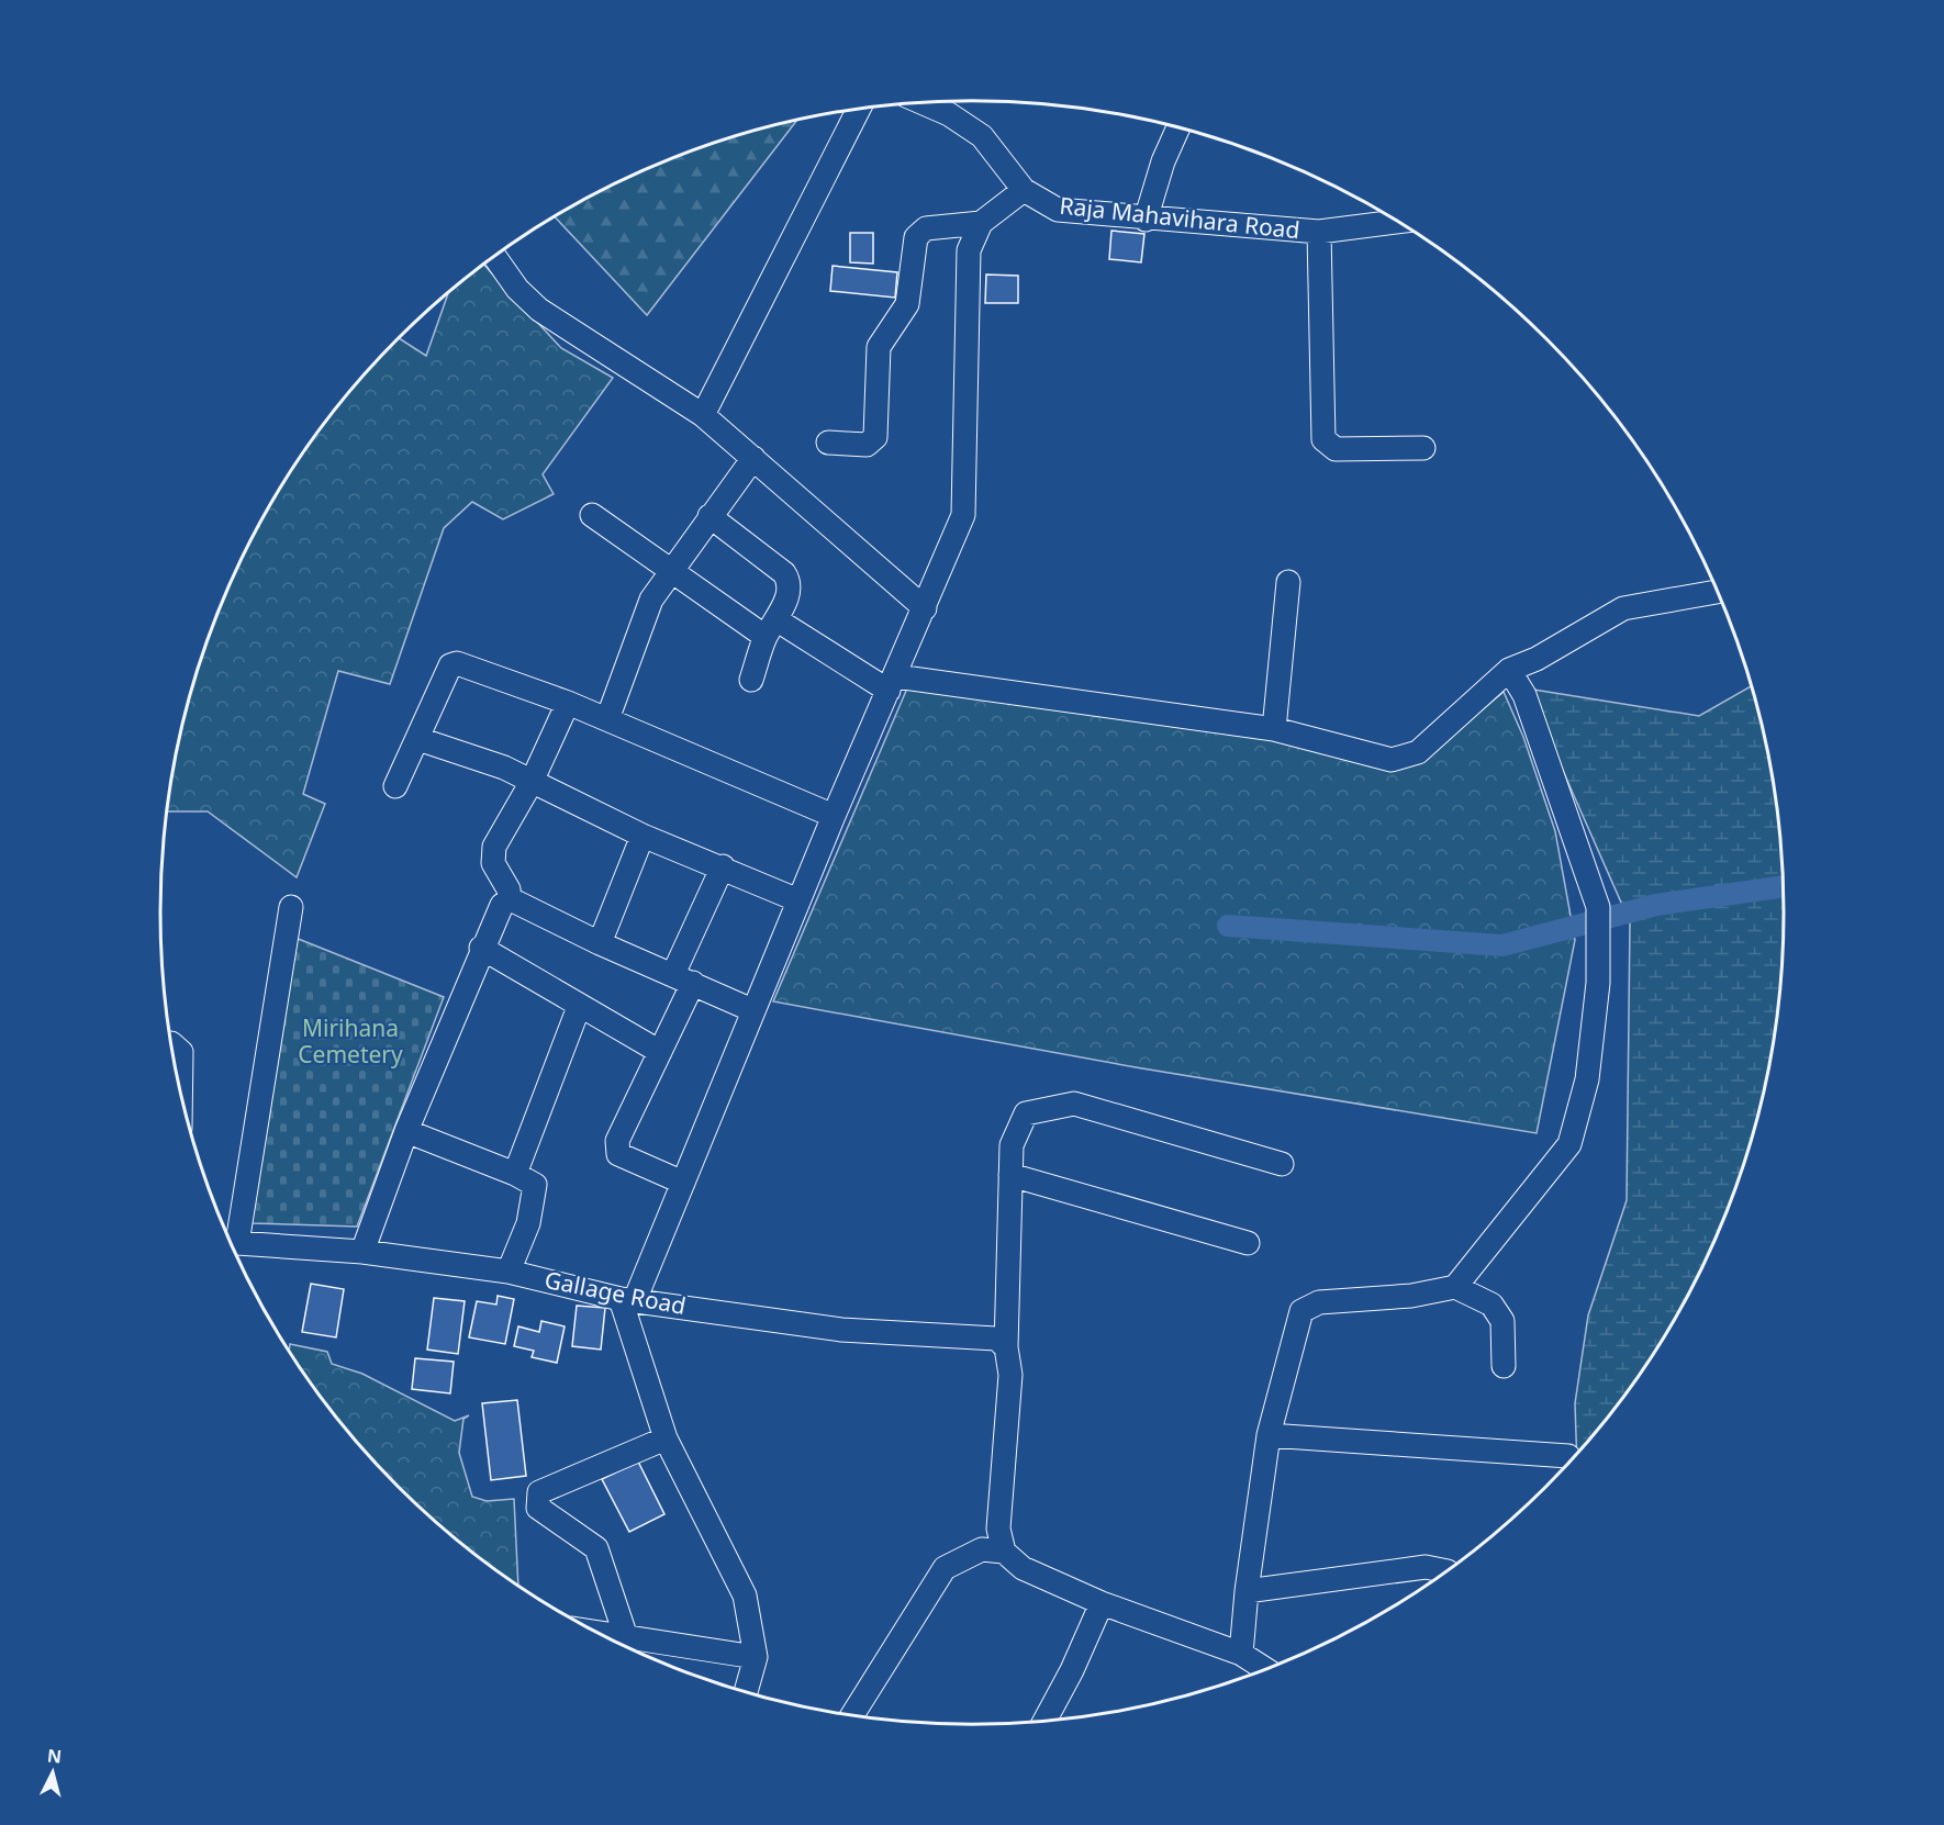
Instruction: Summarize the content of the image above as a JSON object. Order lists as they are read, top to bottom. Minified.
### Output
{"streets":{"street":["Raja Mahavihara Road","Gallage Road"]},"parks":["Mirihana Cemetery"],"north":"top"}
